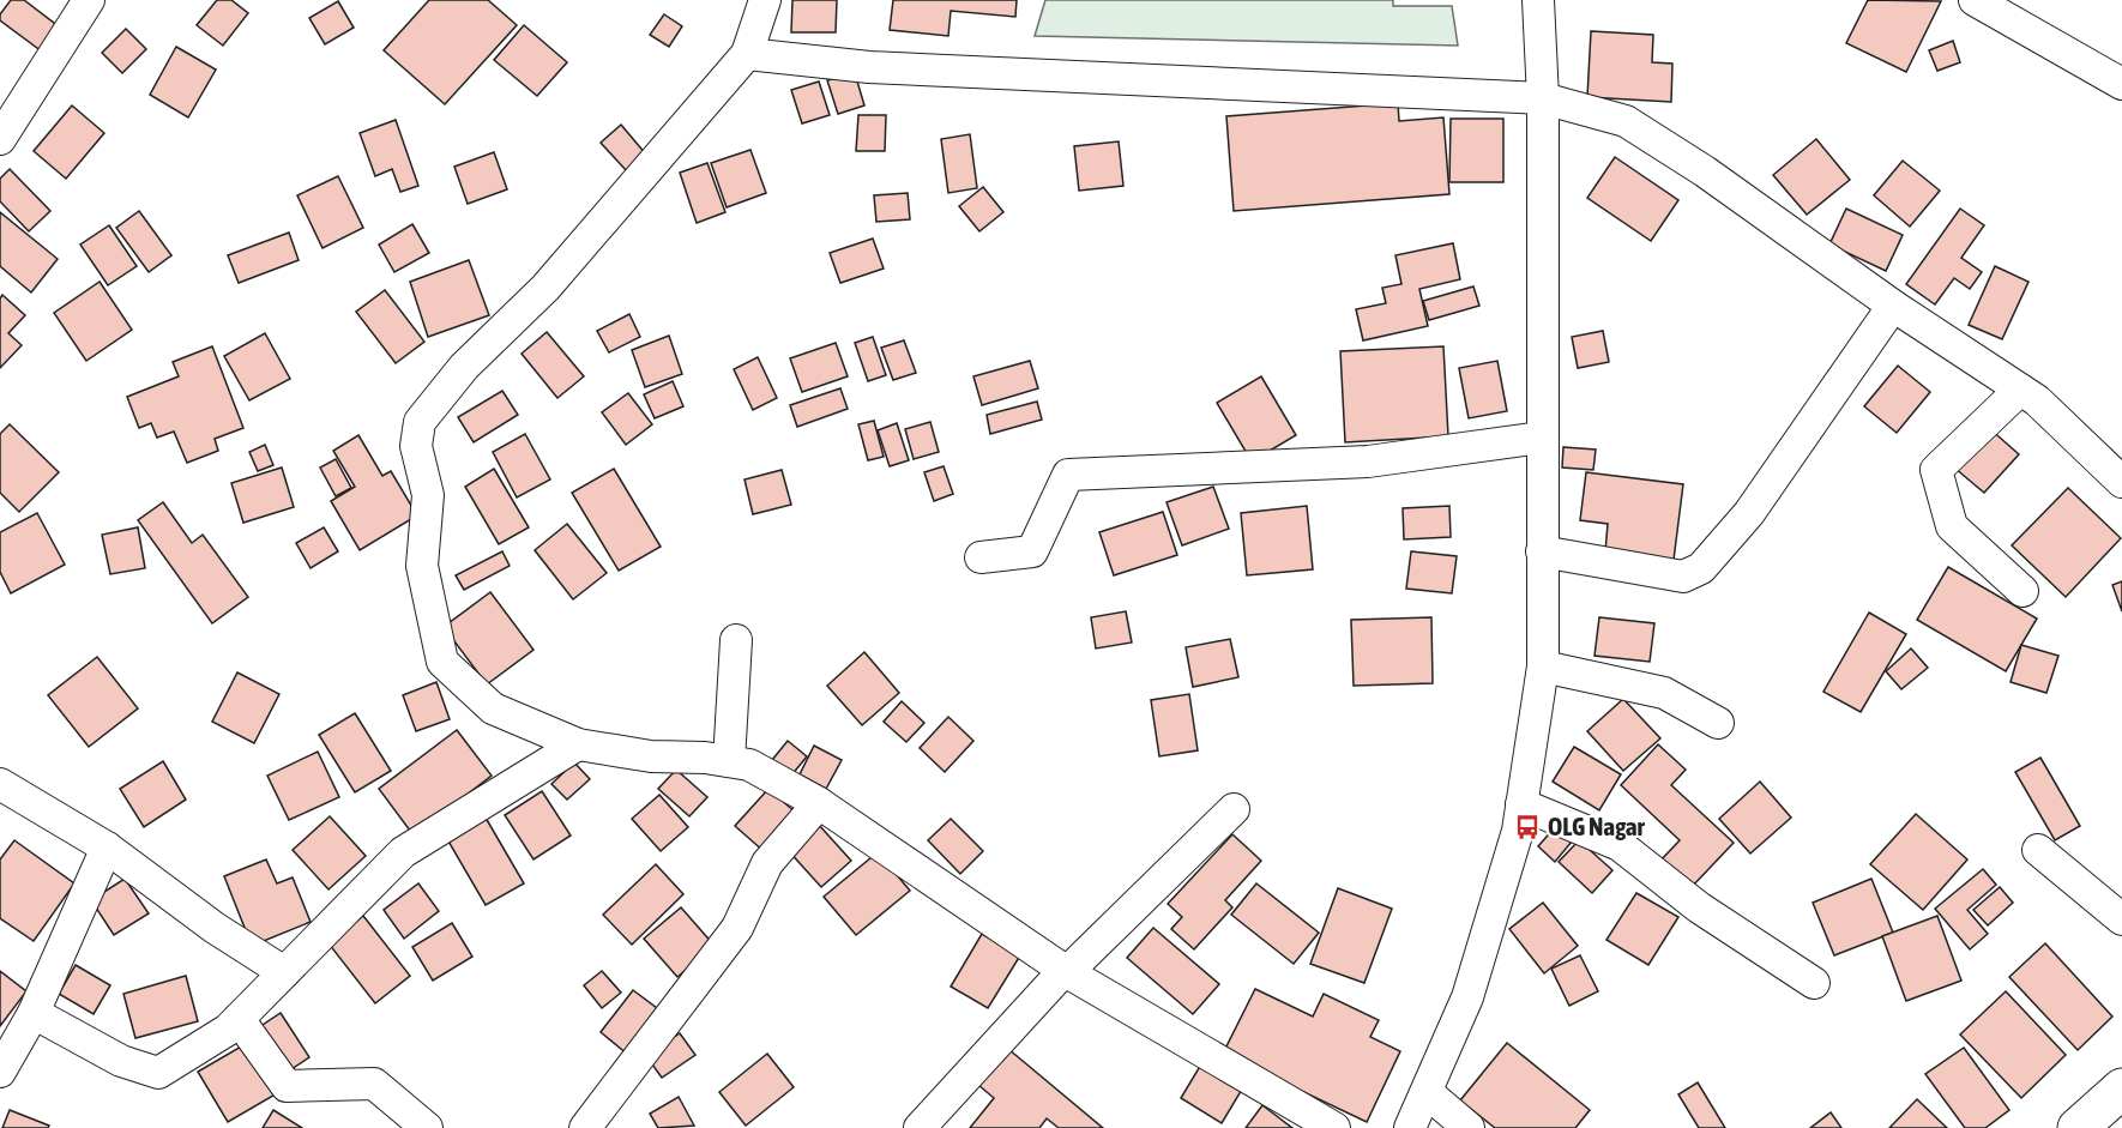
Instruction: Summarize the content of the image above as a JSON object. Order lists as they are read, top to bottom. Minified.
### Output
{"places":{"bus stop":["OLG Nagar"]}}
